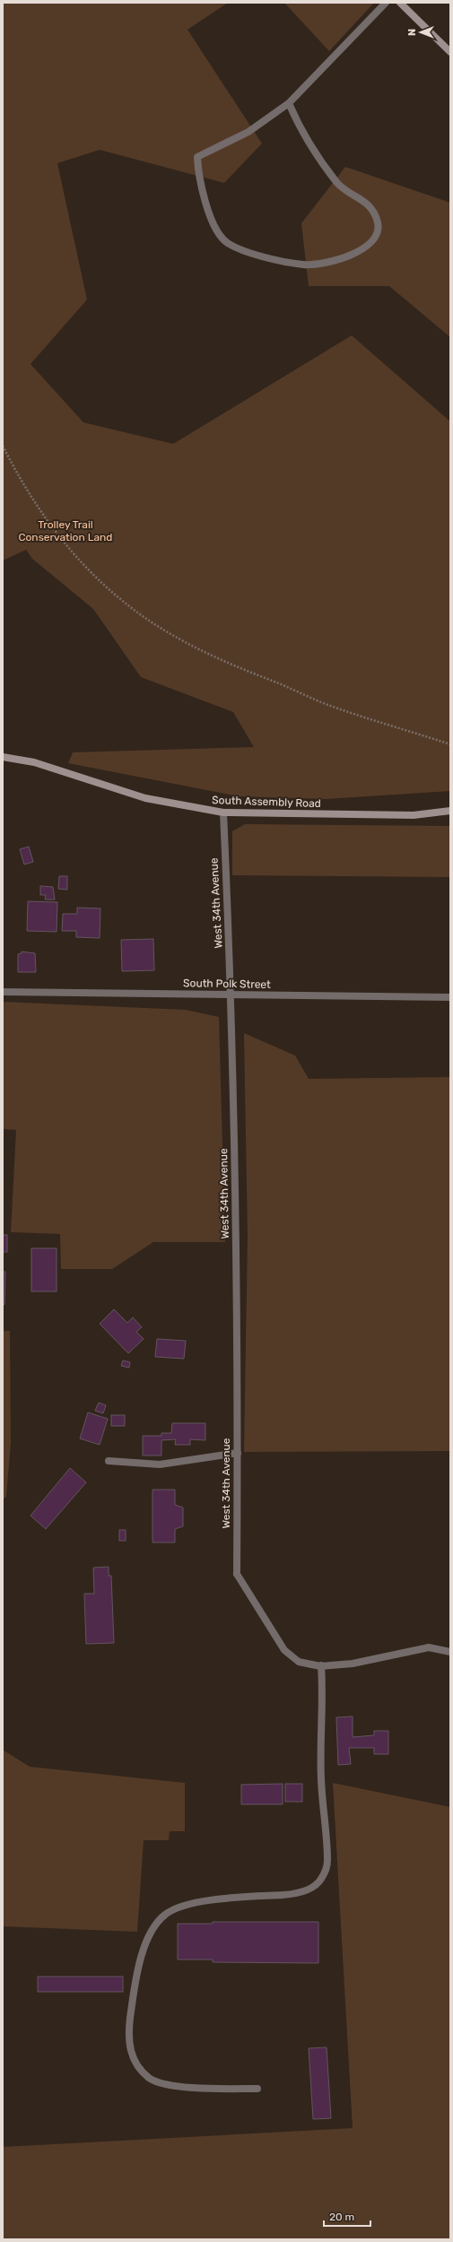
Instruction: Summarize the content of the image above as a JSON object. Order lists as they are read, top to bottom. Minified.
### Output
{"streets":{"street":["South Assembly Road","West 34th Avenue","South Polk Street"]},"crossings":[["South Assembly Road","West 34th Avenue"],["West 34th Avenue","South Polk Street"]],"parks":["Trolley Trail Conservation Land"],"scale_bar":"20 m","north":"left"}
